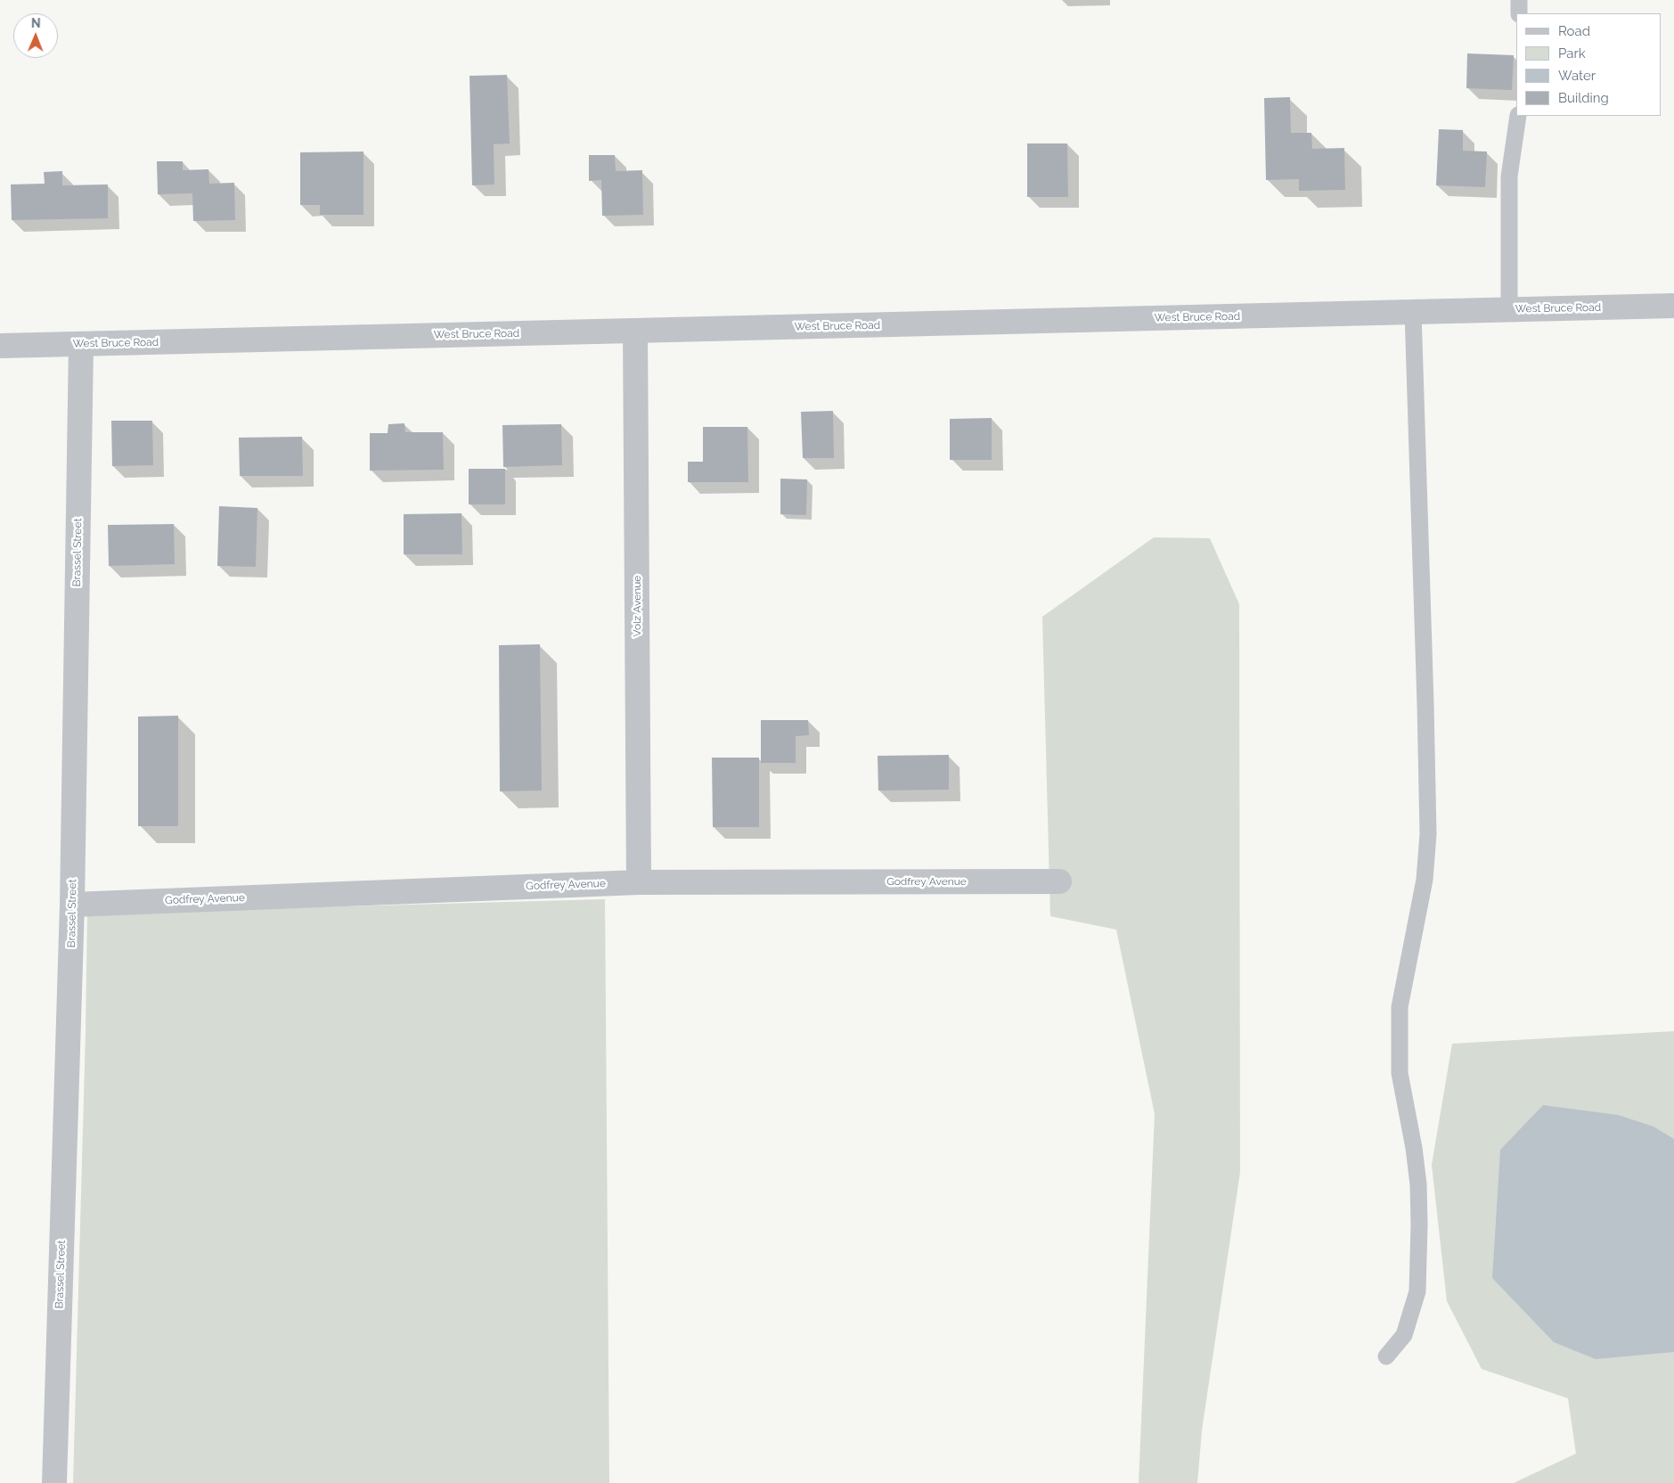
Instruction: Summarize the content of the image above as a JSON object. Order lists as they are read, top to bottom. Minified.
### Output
{"streets":{"street":["West Bruce Road","Brassel Street","Volz Avenue","Godfrey Avenue"]},"crossings":[["West Bruce Road","Brassel Street"],["West Bruce Road","Volz Avenue"],["Brassel Street","Godfrey Avenue"],["Volz Avenue","Godfrey Avenue"]],"legend":["Road","Park","Water","Building"],"north":"top"}
